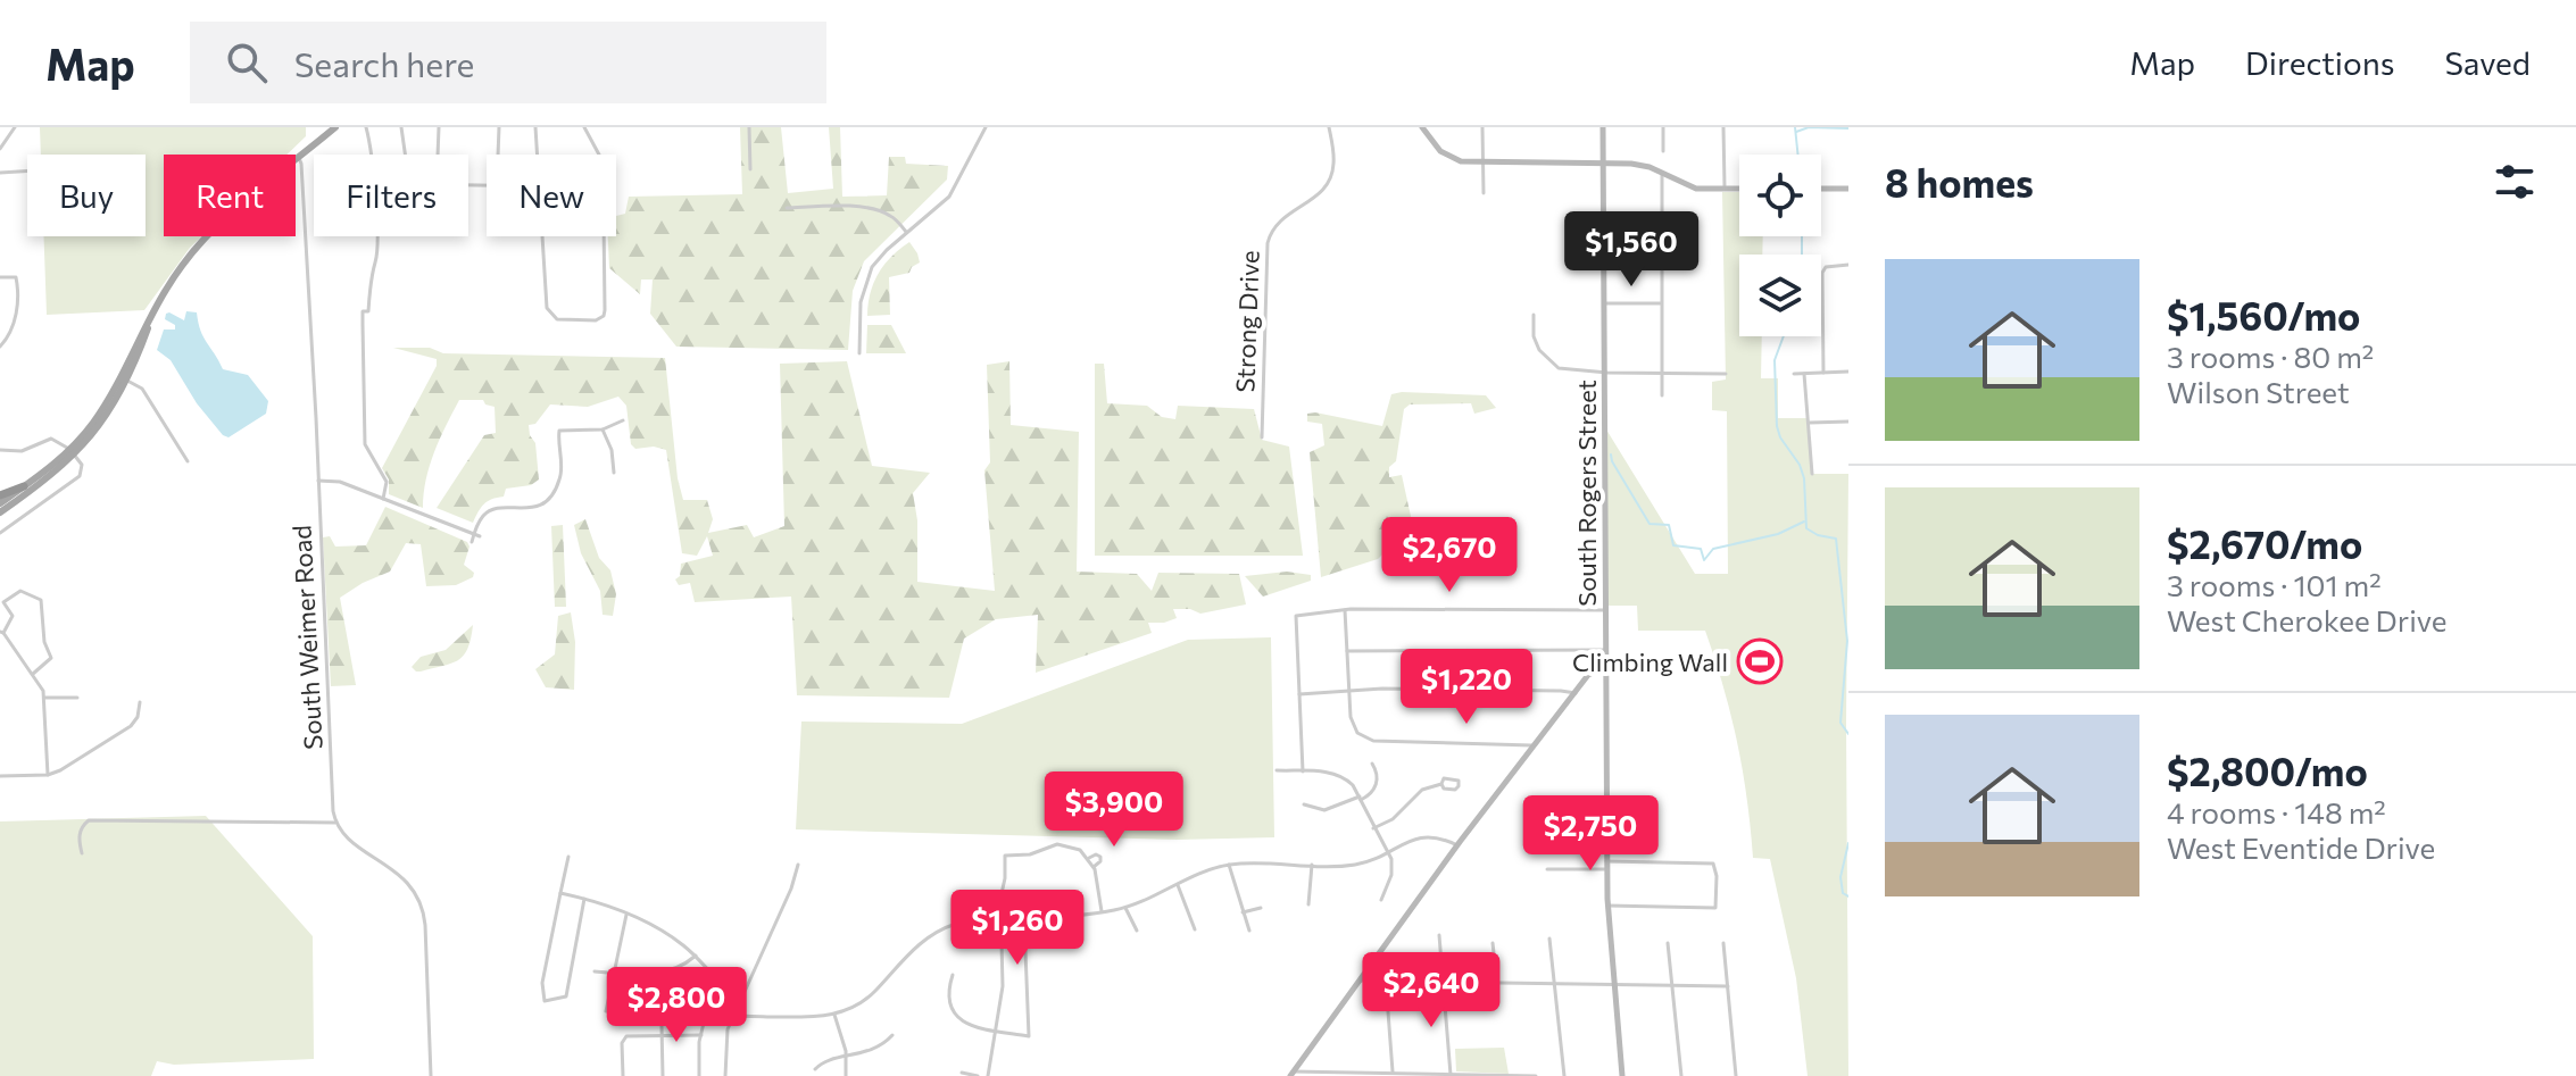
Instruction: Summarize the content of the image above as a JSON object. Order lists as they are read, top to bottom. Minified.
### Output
{"streets":{"street":["Strong Drive","South Rogers Street","South Weimer Road"]},"places":{"sports":["Climbing Wall"]},"page":{"header":"Map","search":"Search here","nav":["Map","Directions","Saved"],"heading":"8 homes","chip":["Buy","Rent","Filters","New"],"price":["$1,560","$2,670","$1,220","$3,900","$2,750","$1,260","$2,640","$2,800"],"list":[{"name":"$1,560/mo","note":"3 rooms · 80 m² · Wilson Street"},{"name":"$2,670/mo","note":"3 rooms · 101 m² · West Cherokee Drive"},{"name":"$2,800/mo","note":"4 rooms · 148 m² · West Eventide Drive"}]}}
